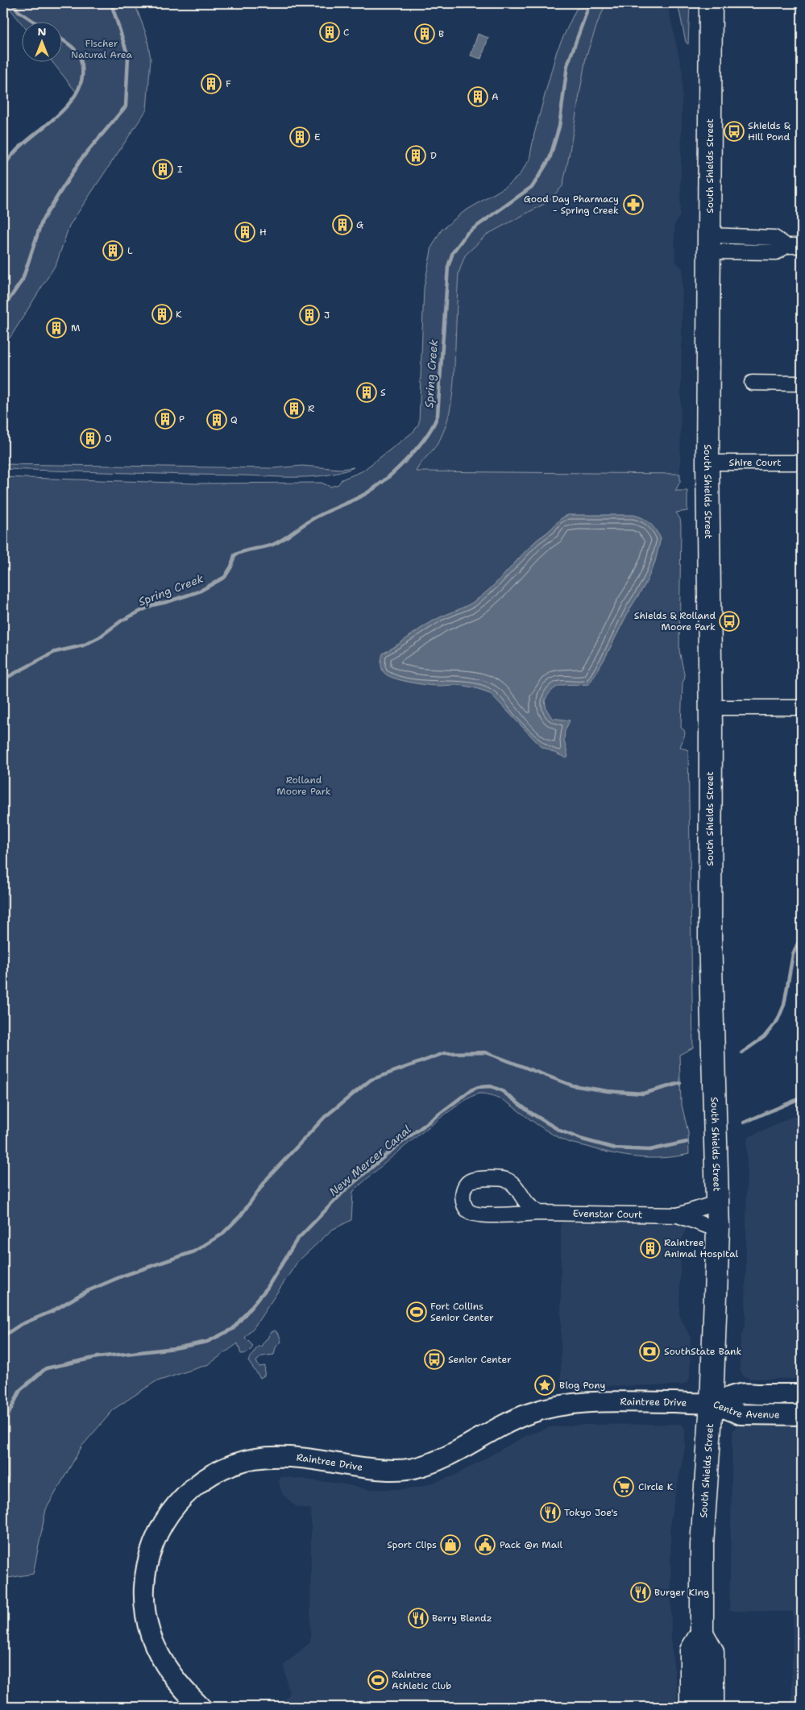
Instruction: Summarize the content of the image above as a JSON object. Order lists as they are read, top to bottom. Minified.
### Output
{"streets":{"main road":["South Shields Street"],"street":["Shire Court","Evenstar Court","Raintree Drive","Centre Avenue"]},"crossings":[["South Shields Street","Shire Court"],["South Shields Street","Evenstar Court"],["South Shields Street","Raintree Drive"],["South Shields Street","Centre Avenue"],["Raintree Drive","Centre Avenue"]],"water":["Spring Creek","New Mercer Canal"],"parks":["Fischer Natural Area","Rolland Moore Park"],"places":{"building":["C","B","F","A","E","D","I","G","H","L","K","J","M","S","R","P","Q","O","Raintree Animal Hospital"],"bus stop":["Shields & Hill Pond","Shields & Rolland Moore Park","Senior Center"],"pharmacy":["Good Day Pharmacy - Spring Creek"],"sports":["Fort Collins Senior Center","Raintree Athletic Club"],"bank":["SouthState Bank"],"place":["Blog Pony"],"supermarket":["Circle K"],"restaurant":["Tokyo Joe's","Burger King","Berry Blendz"],"shop":["Sport Clips"],"public building":["Pack @n Mail"]},"north":"top"}
